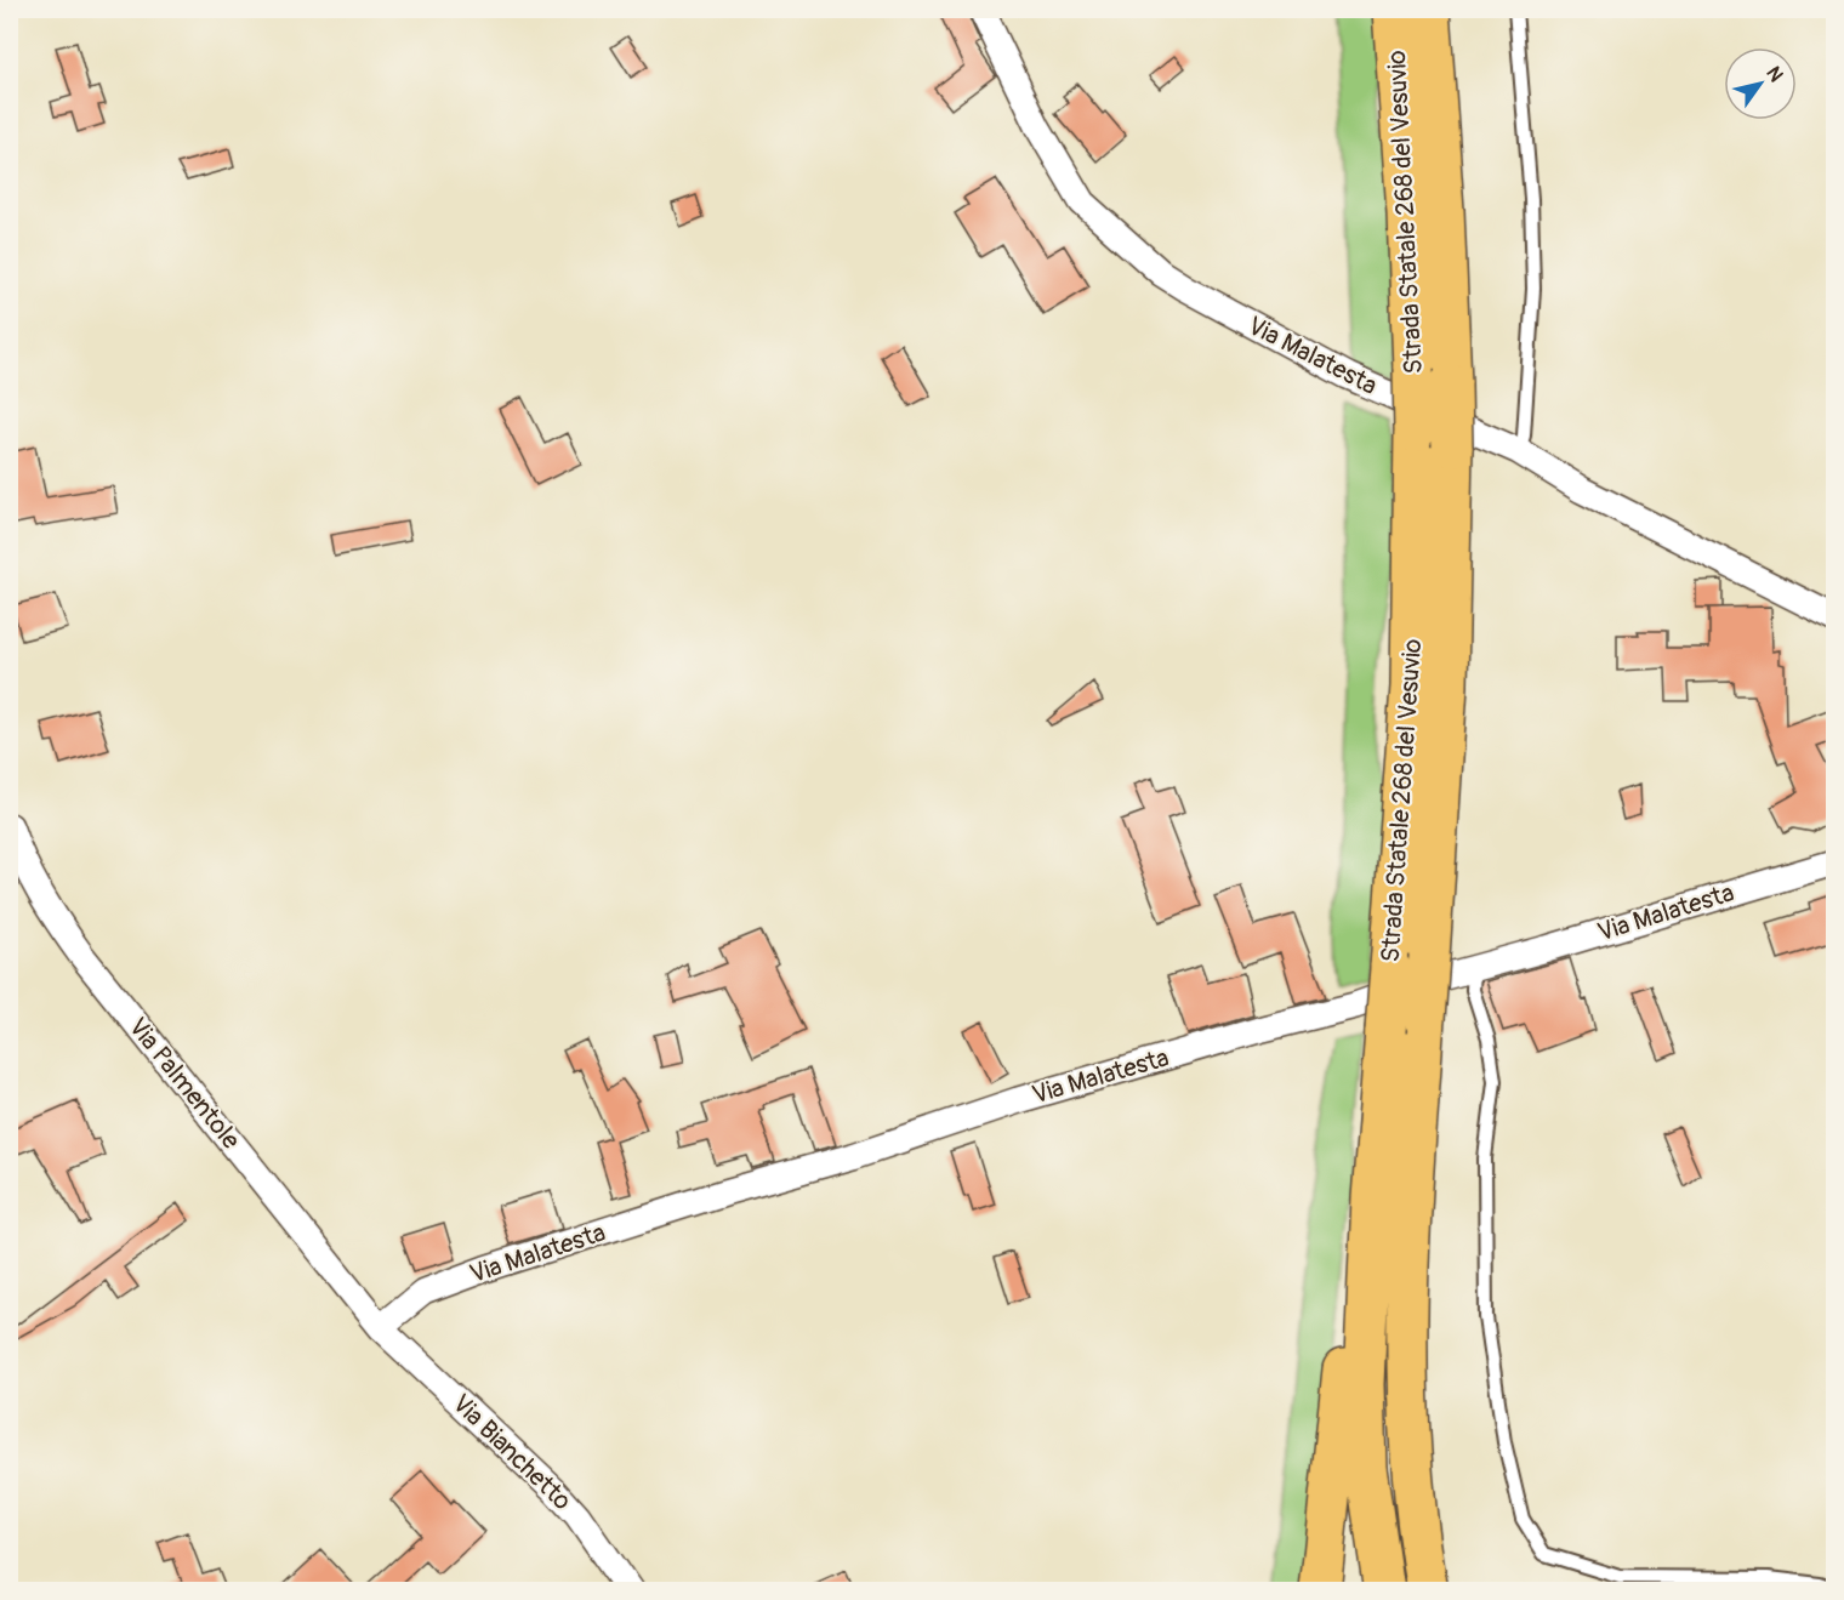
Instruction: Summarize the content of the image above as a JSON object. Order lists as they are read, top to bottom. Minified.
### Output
{"streets":{"highway":["Strada Statale 268 del Vesuvio"],"street":["Via Malatesta","Via Palmentole","Via Bianchetto"]},"crossings":[["Via Malatesta","Via Palmentole"],["Via Malatesta","Via Bianchetto"],["Via Palmentole","Via Bianchetto"]],"north":"top right"}
